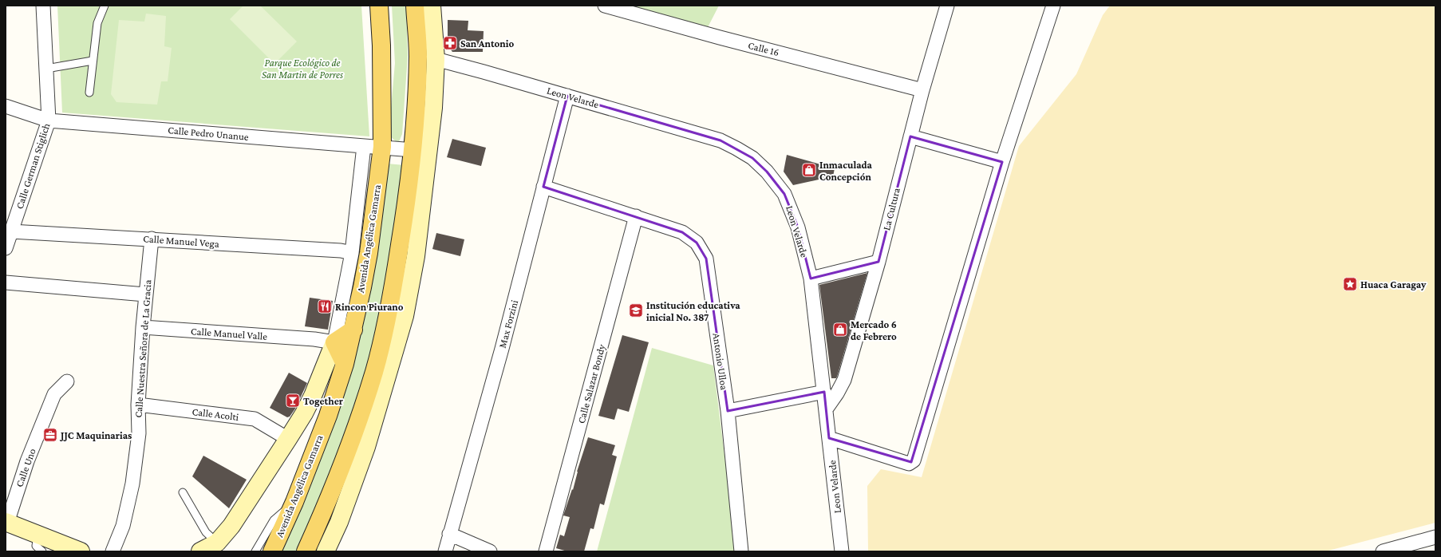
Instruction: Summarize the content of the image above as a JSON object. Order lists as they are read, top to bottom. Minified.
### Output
{"streets":{"main road":["Leon Velarde","Avenida Angélica Gamarra"],"street":["Calle 16","Calle Pedro Unanue","Calle German Stiglich","La Cultura","Calle Manuel Vega","Max Forzini","Calle Manuel Valle","Calle Nuestra Señora de La Gracia","Antonio Ulloa","Calle Salazar Bondy","Calle Acolti","Calle Uno"]},"crossings":[["Calle 16","La Cultura"],["Leon Velarde","La Cultura"],["Leon Velarde","Max Forzini"],["Calle Pedro Unanue","Calle German Stiglich"],["Calle Pedro Unanue","Avenida Angélica Gamarra"],["Calle German Stiglich","Calle Manuel Vega"],["Avenida Angélica Gamarra","Calle Manuel Vega"],["Avenida Angélica Gamarra","Calle Manuel Valle"],["Avenida Angélica Gamarra","Calle Acolti"],["Calle Manuel Vega","Calle Nuestra Señora de La Gracia"],["Max Forzini","Antonio Ulloa"],["Calle Manuel Valle","Calle Nuestra Señora de La Gracia"],["Calle Nuestra Señora de La Gracia","Calle Acolti"],["Antonio Ulloa","Calle Salazar Bondy"]],"parks":["Parque Ecológico de San Martin de Porres"],"places":{"pharmacy":["San Antonio"],"shop":["Inmaculada Concepción","Mercado 6 de Febrero"],"place":["Huaca Garagay"],"restaurant":["Rincon Piurano"],"school or university":["Institución educativa inicial No. 387"],"bar":["Together"],"office":["JJC Maquinarias"]}}
